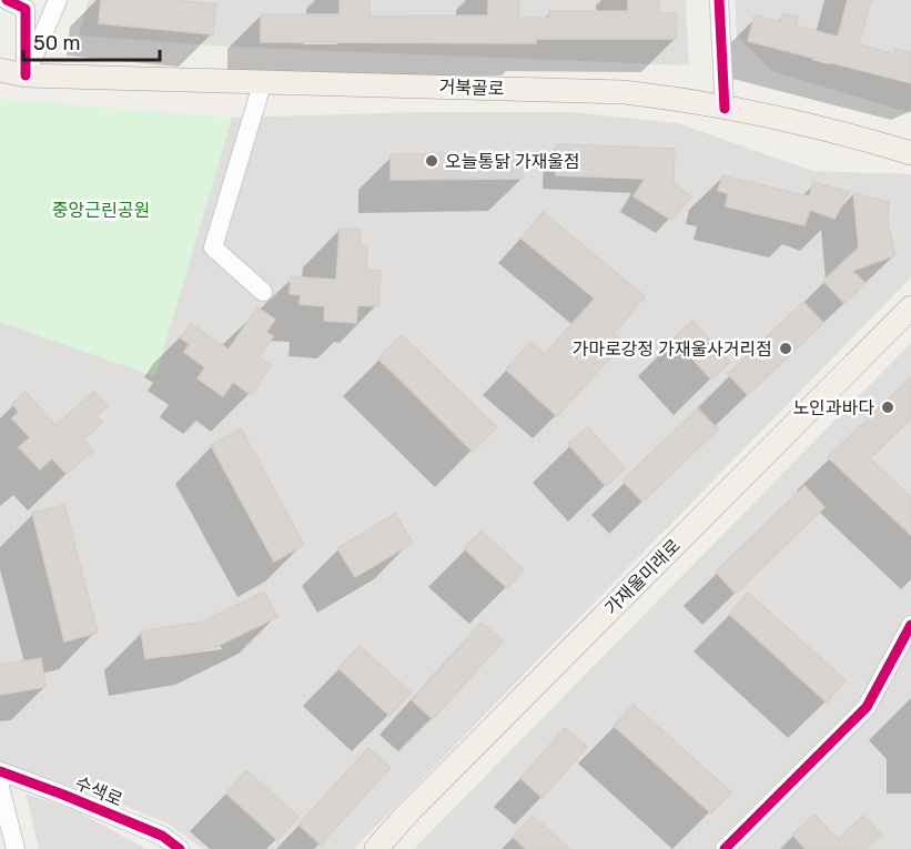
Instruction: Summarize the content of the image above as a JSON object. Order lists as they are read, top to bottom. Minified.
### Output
{"streets":{"main road":["거북골로","가재울미래로"],"street":["수색로"]},"parks":["중앙근린공원"],"places":["오늘통닭 가재울점","가마로강정 가재울사거리점","노인과바다"],"scale_bar":"50 m"}
